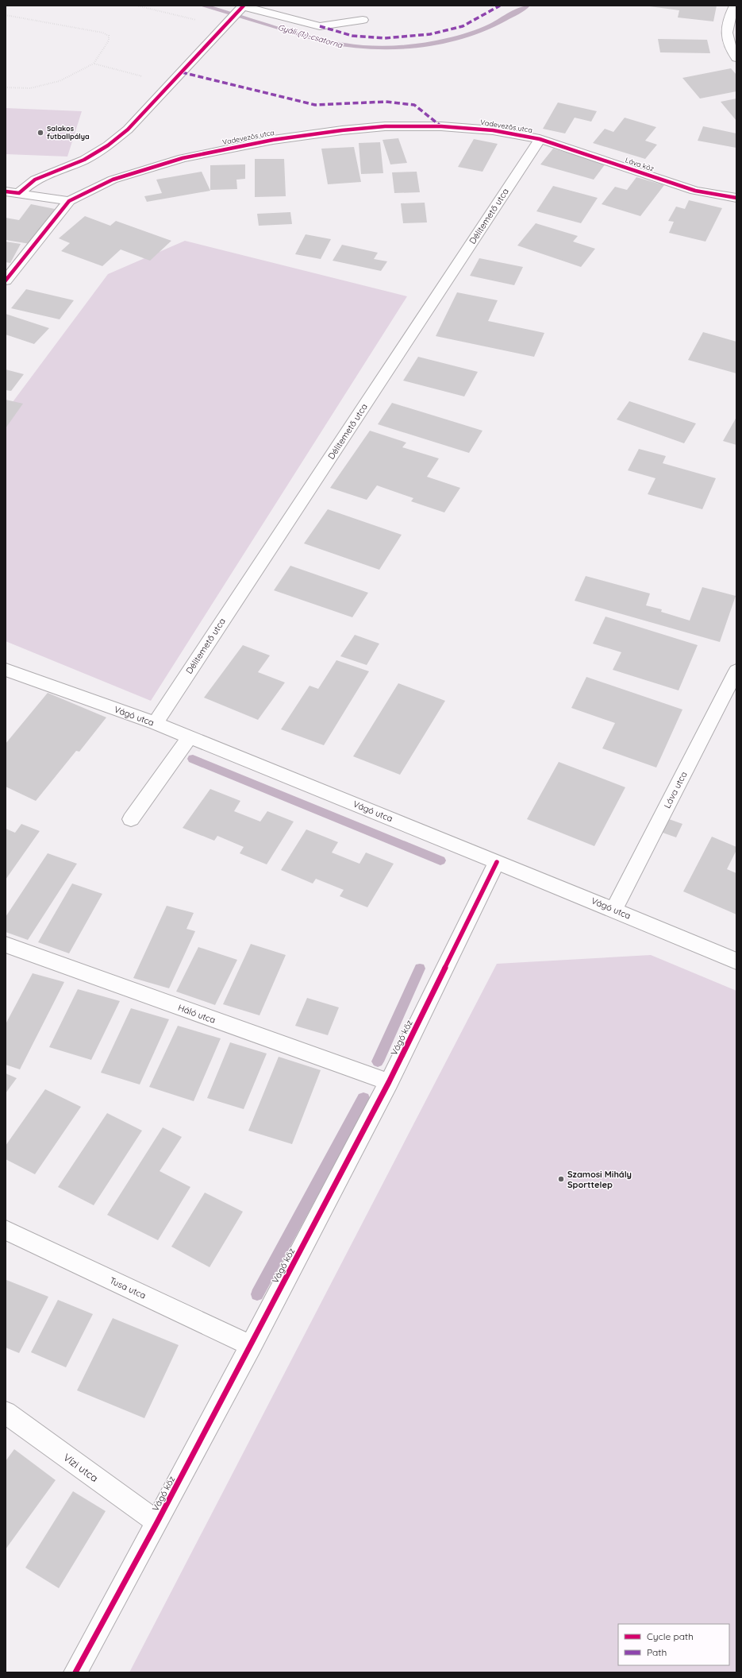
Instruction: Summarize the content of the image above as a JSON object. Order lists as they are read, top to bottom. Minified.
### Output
{"streets":{"street":["Vadevezős utca","Láva köz","Délitemető utca","Vágó utca","Láva utca","Háló utca","Vágó köz","Tusa utca","Vízi utca"]},"crossings":[["Vadevezős utca","Láva köz"],["Vadevezős utca","Délitemető utca"],["Láva köz","Délitemető utca"],["Délitemető utca","Vágó utca"],["Vágó utca","Láva utca"],["Vágó utca","Vágó köz"],["Háló utca","Vágó köz"],["Vágó köz","Tusa utca"],["Vágó köz","Vízi utca"]],"water":["Gyáli (1.)-csatorna"],"places":["Salakos futballpálya","Szamosi Mihály Sporttelep"],"legend":["Cycle path","Path"]}
